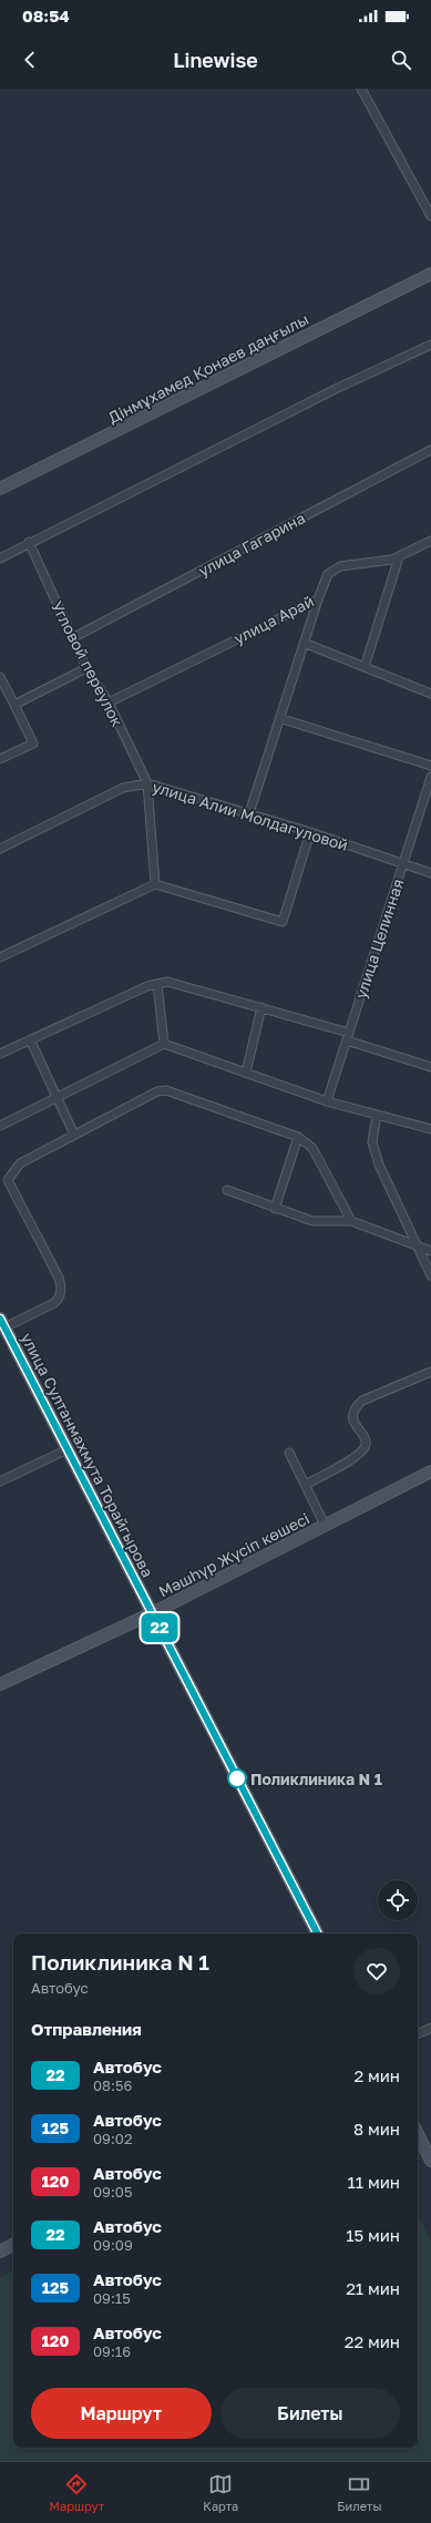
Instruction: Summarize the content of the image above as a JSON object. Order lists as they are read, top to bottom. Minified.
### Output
{"streets":{"main road":["Дінмұхамед Қонаев даңғылы","улица Султанмахмута Торайгырова","Мәшһүр Жүсіп көшесі"],"street":["улица Гагарина","улица Арай","Угловой переулок","улица Алии Молдагуловой","улица Целинная"]},"crossings":[["улица Гагарина","Угловой переулок"],["улица Арай","Угловой переулок"],["Угловой переулок","улица Алии Молдагуловой"],["улица Алии Молдагуловой","улица Целинная"],["улица Султанмахмута Торайгырова","Мәшһүр Жүсіп көшесі"]],"places":["Поликлиника N 1"],"lines":["bus line 22"],"page":{"status":"08:54","header":"Linewise","on_map":"22","heading":[["Поликлиника N 1","Автобус"],"Отправления"],"list":[{"mark":"22","name":"Автобус","note":"08:56","value":"2 мин"},{"mark":"125","name":"Автобус","note":"09:02","value":"8 мин"},{"mark":"120","name":"Автобус","note":"09:05","value":"11 мин"},{"mark":"22","name":"Автобус","note":"09:09","value":"15 мин"},{"mark":"125","name":"Автобус","note":"09:15","value":"21 мин"},{"mark":"120","name":"Автобус","note":"09:16","value":"22 мин"}],"buttons":["Маршрут","Билеты"],"tabs":["Маршрут","Карта","Билеты"]}}
